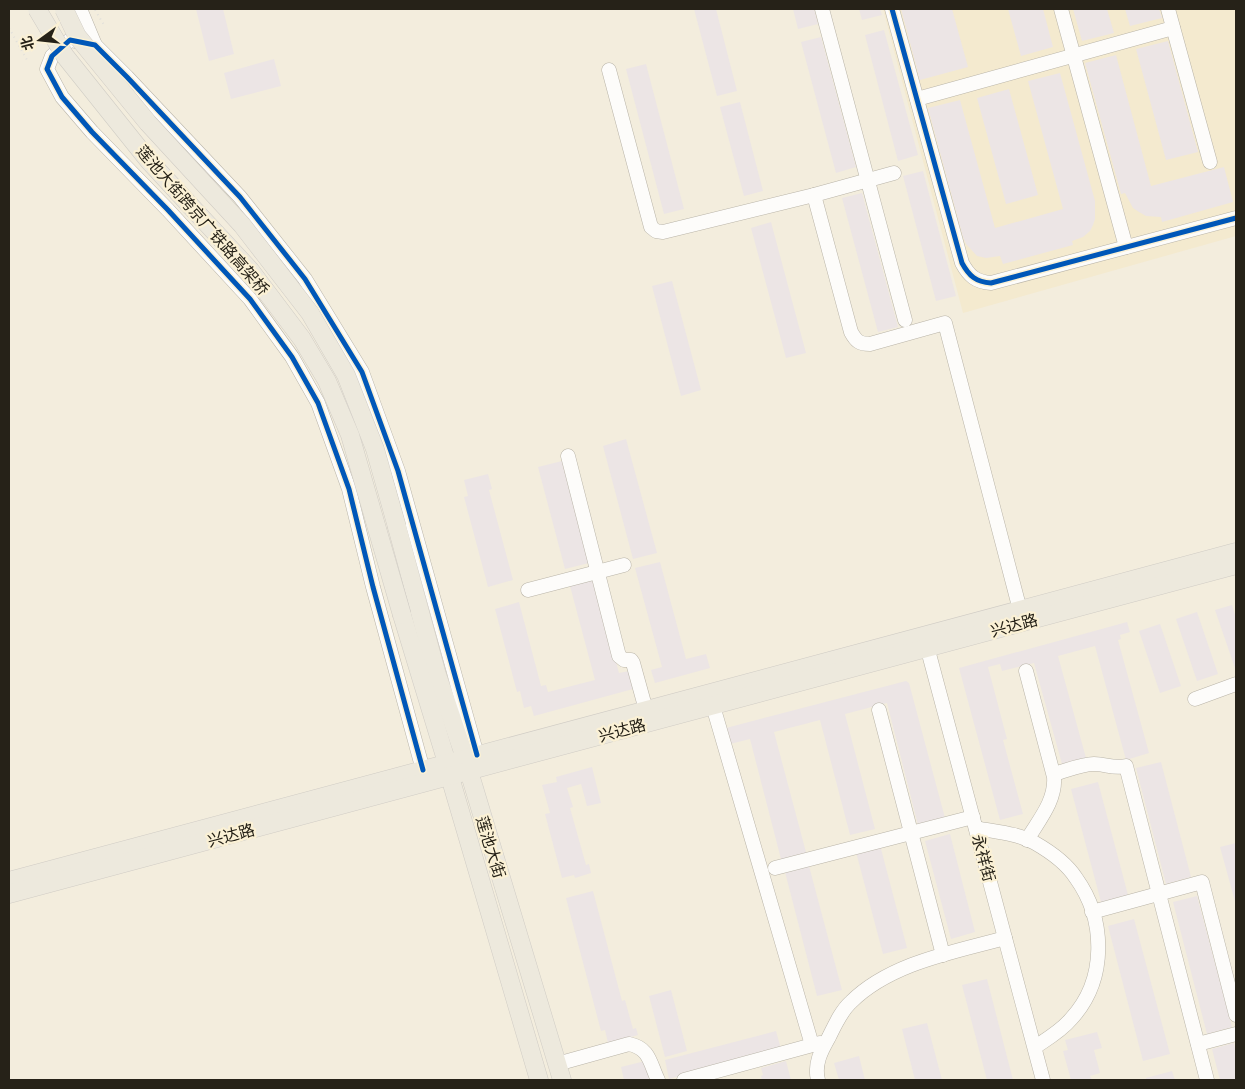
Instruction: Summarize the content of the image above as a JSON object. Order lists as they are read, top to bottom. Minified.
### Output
{"streets":{"main road":["莲池大街跨京广铁路高架桥","兴达路","莲池大街"],"street":["永祥街"]},"crossings":[["莲池大街跨京广铁路高架桥","莲池大街"],["兴达路","莲池大街"],["兴达路","永祥街"]],"north":"left"}
